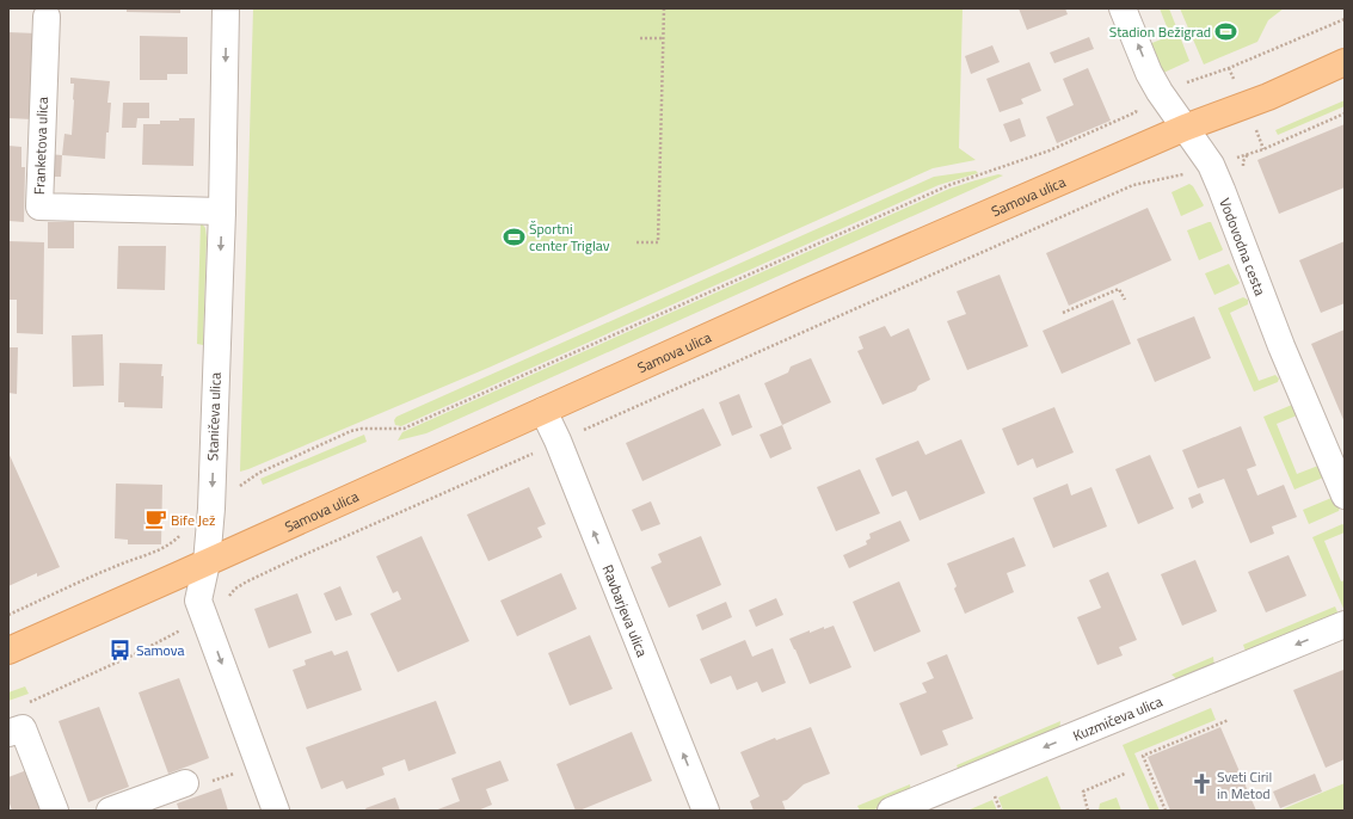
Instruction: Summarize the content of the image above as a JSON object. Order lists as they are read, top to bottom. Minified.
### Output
{"streets":{"main road":["Samova ulica"],"street":["Franketova ulica","Vodovodna cesta","Staničeva ulica","Ravbarjeva ulica","Kuzmičeva ulica"]},"crossings":[["Franketova ulica","Staničeva ulica"],["Samova ulica","Vodovodna cesta"],["Samova ulica","Staničeva ulica"],["Samova ulica","Ravbarjeva ulica"]],"one_way":["Staničeva ulica","Ravbarjeva ulica","Kuzmičeva ulica"],"places":{"sports":["Stadion Bežigrad","Športni center Triglav"],"cafe":["Bife Jež"],"bus stop":["Samova"],"church":["Sveti Ciril in Metod"]}}
